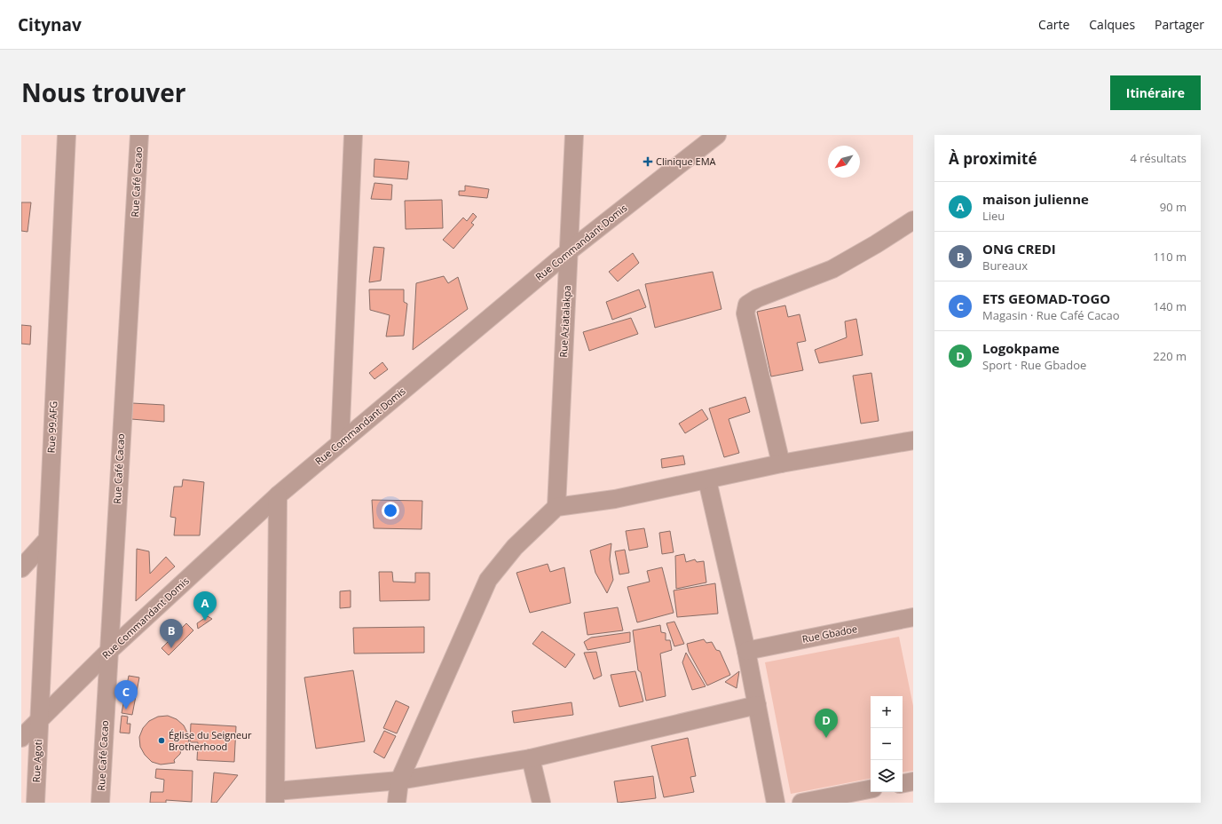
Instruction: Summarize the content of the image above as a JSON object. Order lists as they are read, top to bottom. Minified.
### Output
{"streets":{"street":["Rue Café Cacao","Rue Commandant Domis","Rue Aziatalakpa","Rue 99.AFG","Rue Gbadoe","Rue Agoti"]},"crossings":[["Rue Café Cacao","Rue Commandant Domis"],["Rue Commandant Domis","Rue Aziatalakpa"],["Rue Commandant Domis","Rue 99.AFG"],["Rue Commandant Domis","Rue Agoti"],["Rue 99.AFG","Rue Agoti"]],"places":{"health":["Clinique EMA"],"other":["Église du Seigneur Brotherhood"]},"north":"bottom left","page":{"header":"Citynav","nav":["Carte","Calques","Partager"],"title":"Nous trouver","buttons":"Itinéraire","heading":["À proximité","4 résultats"],"list":[{"mark":"A","name":"maison julienne","note":"Lieu","value":"90 m"},{"mark":"B","name":"ONG CREDI","note":"Bureaux","value":"110 m"},{"mark":"C","name":"ETS GEOMAD-TOGO","note":"Magasin · Rue Café Cacao","value":"140 m"},{"mark":"D","name":"Logokpame","note":"Sport · Rue Gbadoe","value":"220 m"}],"pins":["A","B","C","D"],"map_buttons":["+","−"]}}
